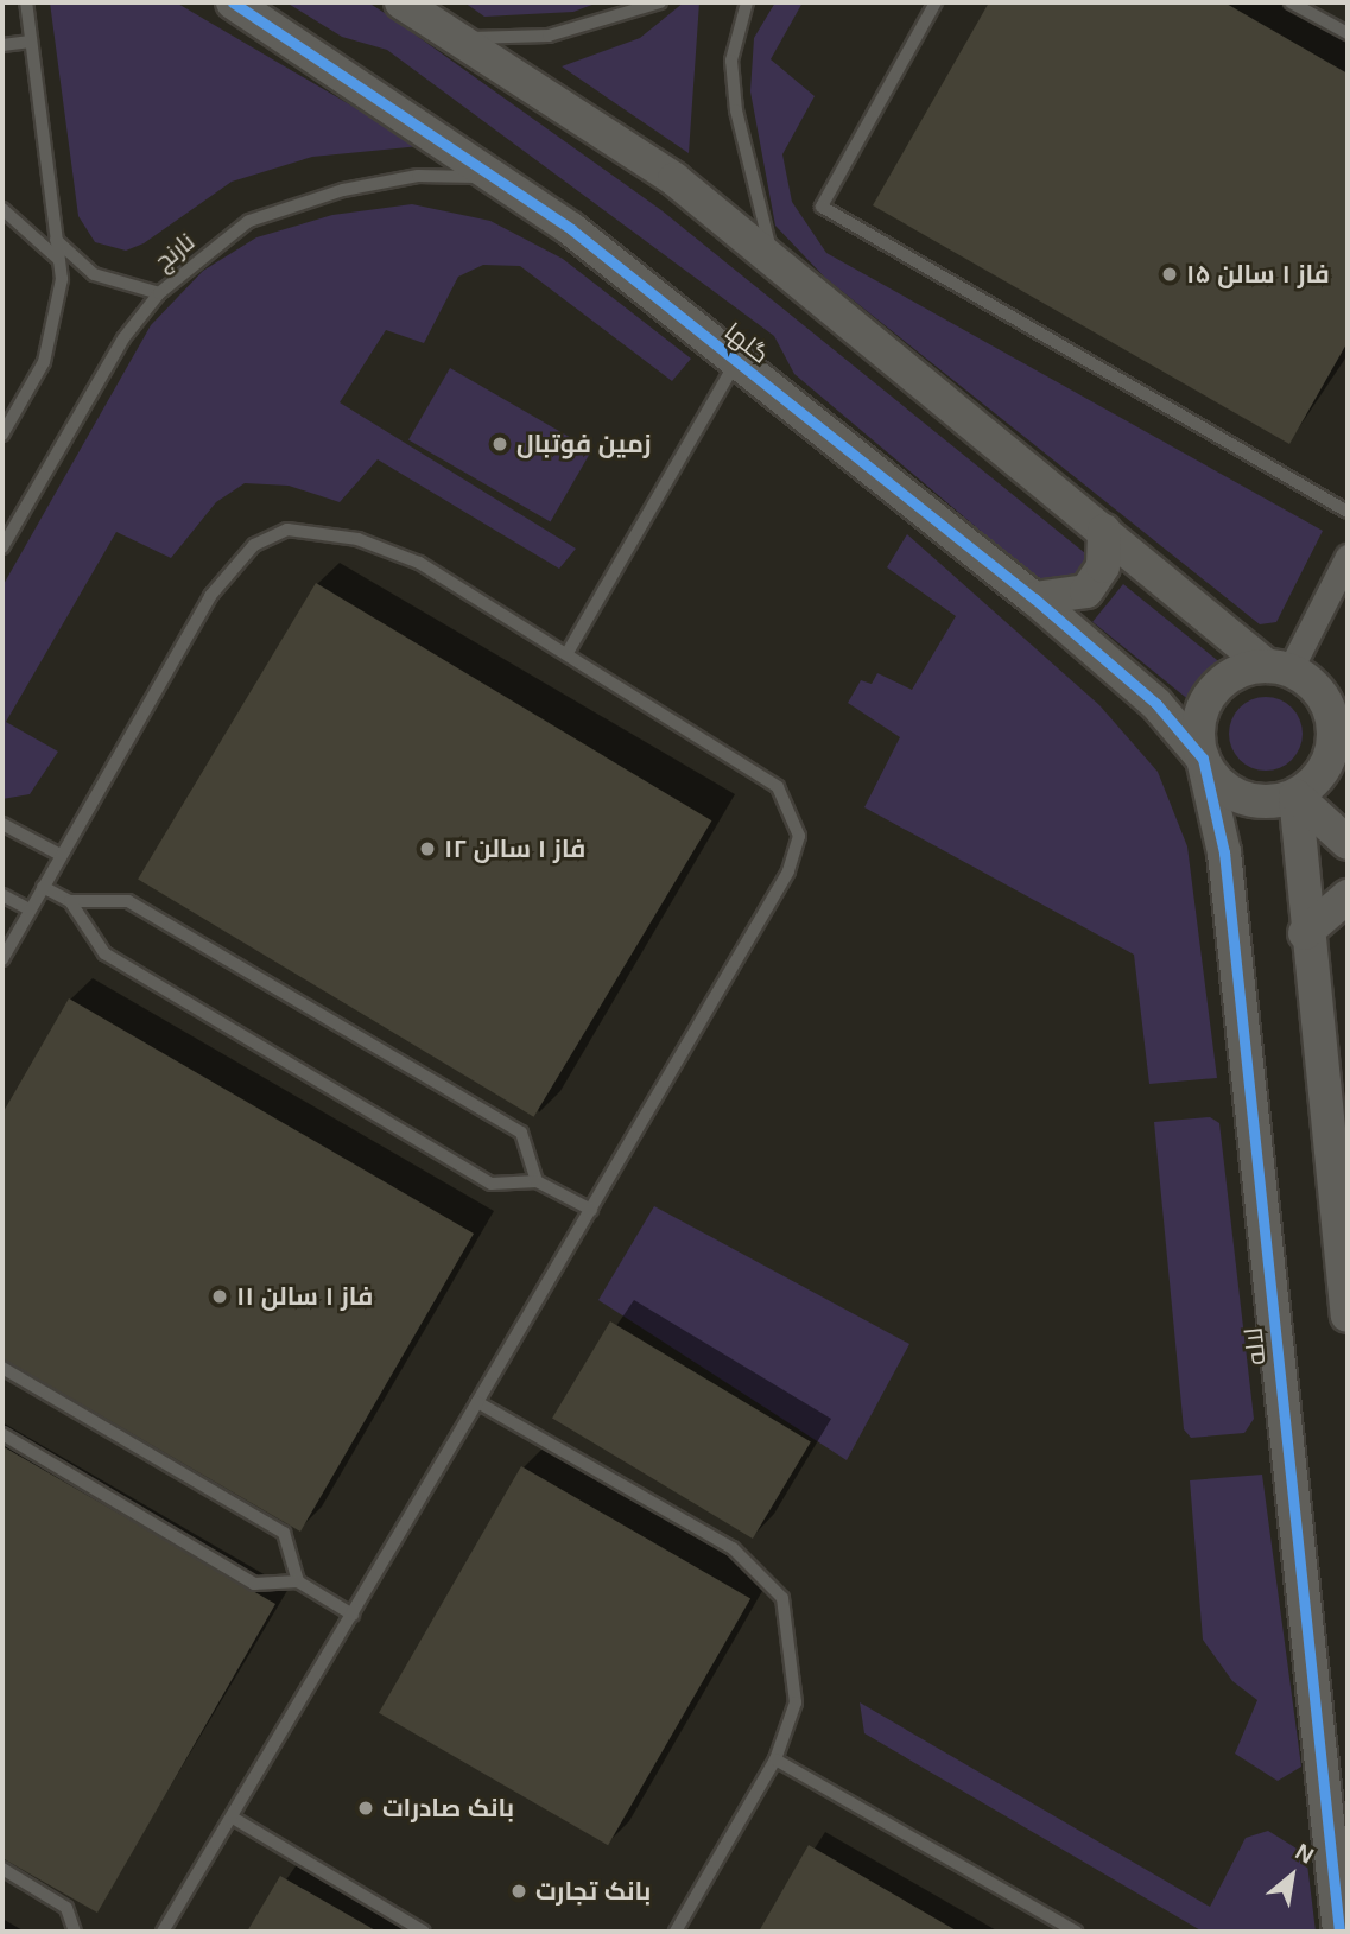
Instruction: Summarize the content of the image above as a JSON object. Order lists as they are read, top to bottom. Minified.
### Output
{"streets":{"street":["گلها","لاله"],"lane":["نارنج"]},"crossings":[["نارنج","گلها"],["گلها","لاله"]],"places":["فاز ۱ سالن ۱۵","زمین فوتبال","فاز ۱ سالن ۱۲","فاز ۱ سالن ۱۱","بانک صادرات","بانک تجارت"],"north":"top right"}
